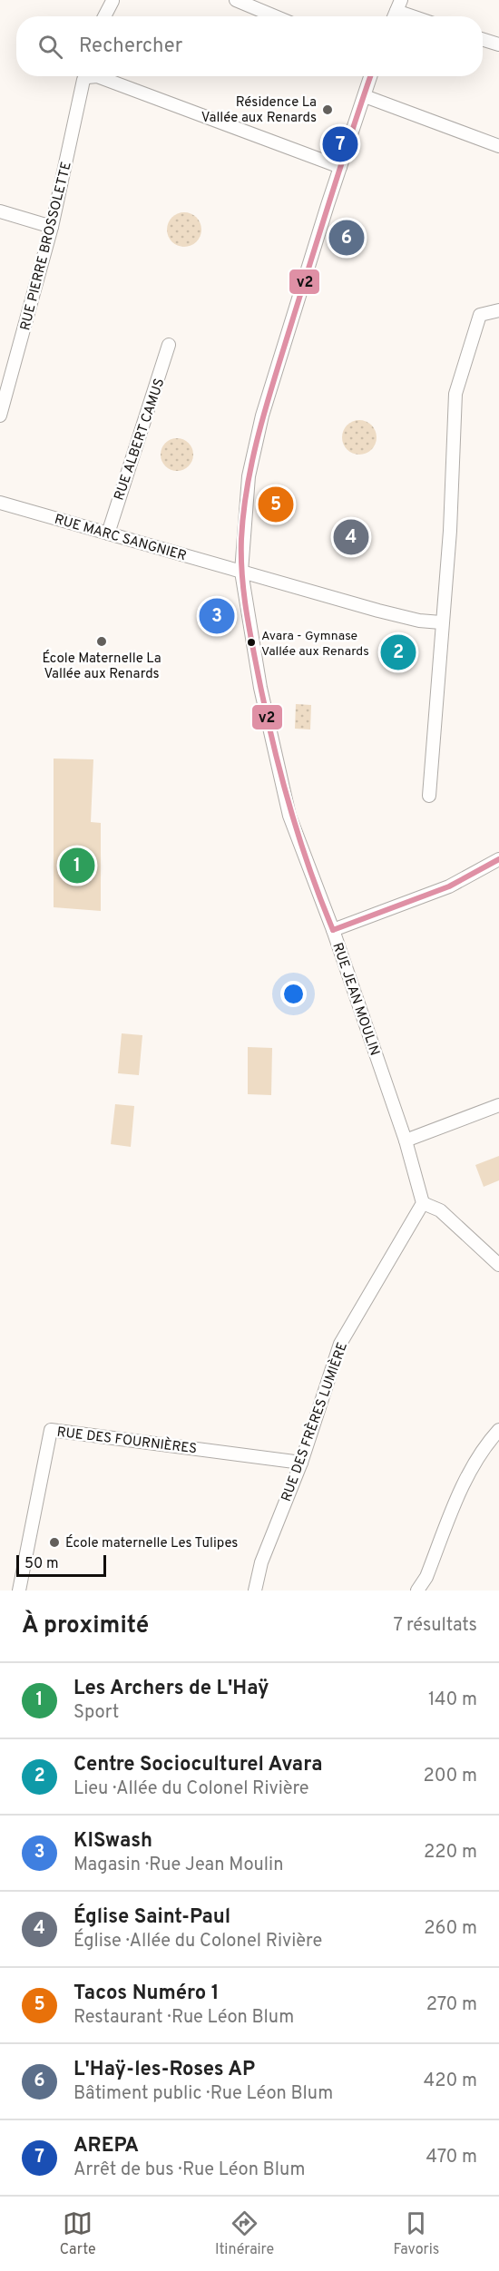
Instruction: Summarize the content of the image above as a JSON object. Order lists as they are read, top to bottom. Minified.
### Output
{"streets":{"street":["RUE PIERRE BROSSOLETTE","RUE ALBERT CAMUS","RUE MARC SANGNIER","RUE JEAN MOULIN","RUE DES FRÈRES LUMIÈRE","RUE DES FOURNIÈRES"]},"crossings":[["RUE ALBERT CAMUS","RUE MARC SANGNIER"],["RUE MARC SANGNIER","RUE JEAN MOULIN"],["RUE DES FRÈRES LUMIÈRE","RUE DES FOURNIÈRES"]],"places":["Résidence La Vallée aux Renards","École Maternelle La Vallée aux Renards","Avara - Gymnase Vallée aux Renards","École maternelle Les Tulipes"],"lines":["transit line v2"],"scale_bar":"50 m","page":{"search":"Rechercher","pins":["7","6","5","4","3","2","1"],"scale":"50 m","heading":["À proximité","7 résultats"],"list":[{"mark":"1","name":"Les Archers de L'Haÿ","note":"Sport","value":"140 m"},{"mark":"2","name":"Centre Socioculturel Avara","note":"Lieu · Allée du Colonel Rivière","value":"200 m"},{"mark":"3","name":"KISwash","note":"Magasin · Rue Jean Moulin","value":"220 m"},{"mark":"4","name":"Église Saint-Paul","note":"Église · Allée du Colonel Rivière","value":"260 m"},{"mark":"5","name":"Tacos Numéro 1","note":"Restaurant · Rue Léon Blum","value":"270 m"},{"mark":"6","name":"L'Haÿ-les-Roses AP","note":"Bâtiment public · Rue Léon Blum","value":"420 m"},{"mark":"7","name":"AREPA","note":"Arrêt de bus · Rue Léon Blum","value":"470 m"}],"nav":["Carte","Itinéraire","Favoris"]}}
